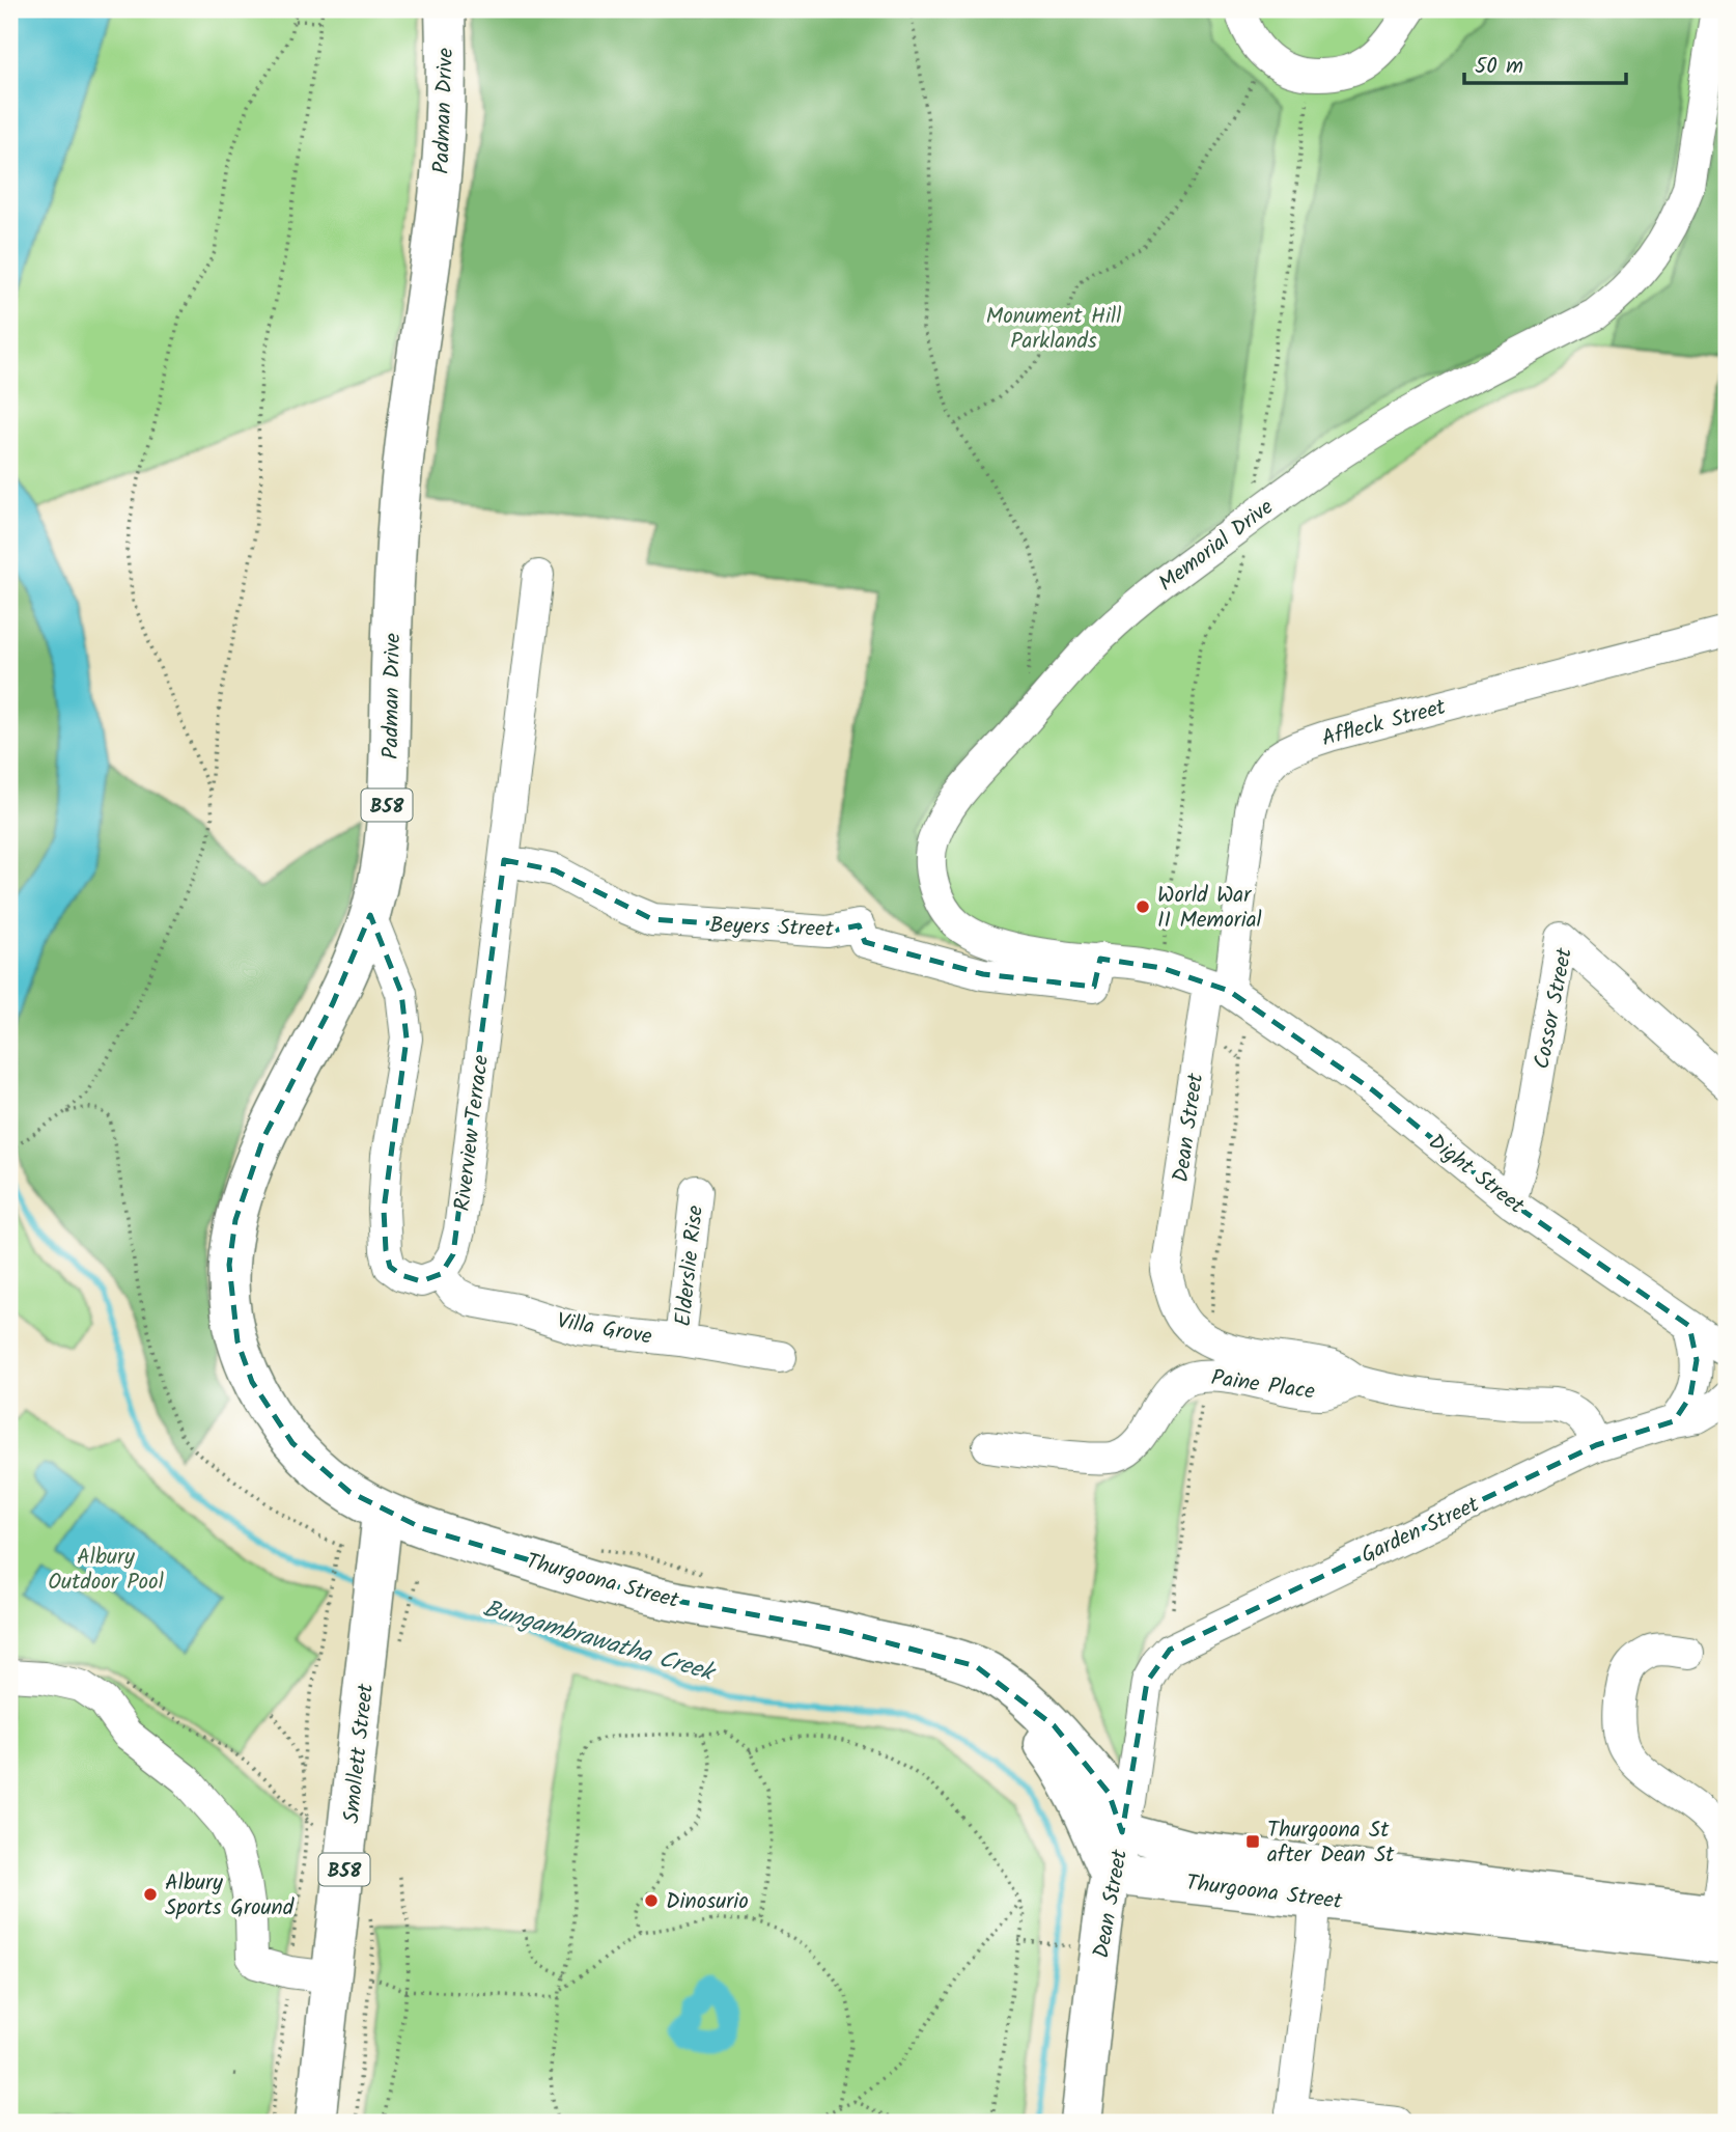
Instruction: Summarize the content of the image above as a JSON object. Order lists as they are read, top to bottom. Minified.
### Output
{"streets":{"main road":["Padman Drive","B58","Dean Street","Thurgoona Street","Smollett Street"],"street":["Memorial Drive","Affleck Street","Beyers Street","Cossor Street","Riverview Terrace","Dight Street","Elderslie Rise","Villa Grove","Paine Place","Garden Street"]},"crossings":[["Padman Drive","Thurgoona Street"],["Padman Drive","Smollett Street"],["Memorial Drive","Affleck Street"],["Memorial Drive","Beyers Street"],["Memorial Drive","Dean Street"],["Memorial Drive","Dight Street"],["Affleck Street","Dean Street"],["Affleck Street","Dight Street"],["Beyers Street","Riverview Terrace"],["Cossor Street","Dight Street"],["Dean Street","Dight Street"],["Dean Street","Paine Place"],["Dean Street","Garden Street"],["Dean Street","Thurgoona Street"],["Riverview Terrace","Villa Grove"],["Elderslie Rise","Villa Grove"],["Paine Place","Garden Street"],["Thurgoona Street","Smollett Street"]],"water":["Bungambrawatha Creek"],"parks":["Monument Hill Parklands","Albury Outdoor Pool"],"places":{"other":["World War II Memorial","Albury Sports Ground","Dinosurio"],"transit":["Thurgoona St after Dean St"]},"scale_bar":"50 m"}
